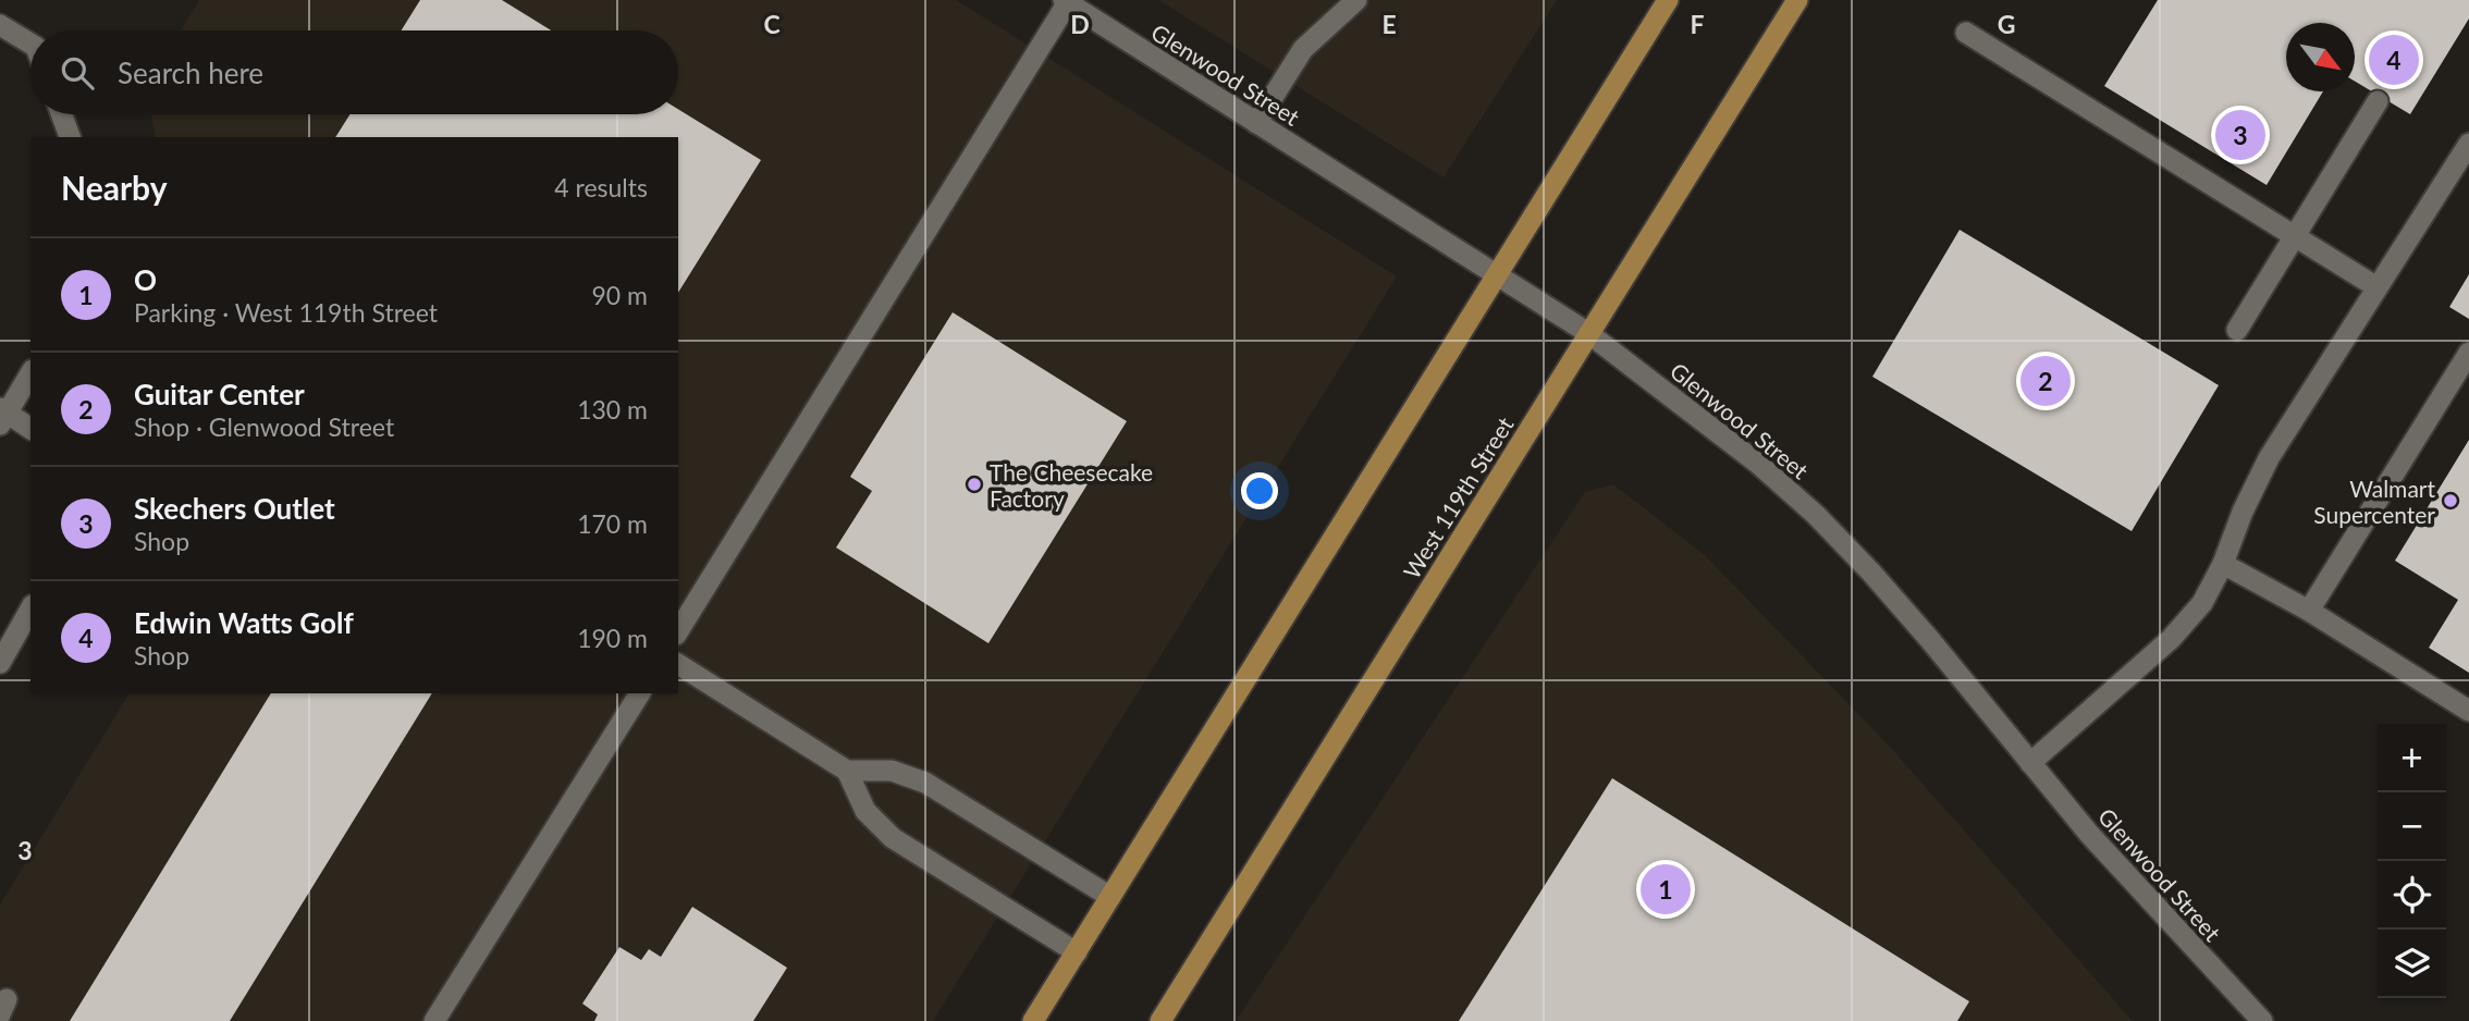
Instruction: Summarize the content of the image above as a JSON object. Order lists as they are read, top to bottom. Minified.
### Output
{"streets":{"main road":["West 119th Street"],"street":["Glenwood Street"]},"crossings":[["Glenwood Street","West 119th Street"]],"places":["The Cheesecake Factory","Walmart Supercenter"],"north":"bottom right","page":{"pins":["4","3","2","1"],"search":"Search here","heading":["Nearby","4 results"],"list":[{"mark":"1","name":"O","note":"Parking · West 119th Street","value":"90 m"},{"mark":"2","name":"Guitar Center","note":"Shop · Glenwood Street","value":"130 m"},{"mark":"3","name":"Skechers Outlet","note":"Shop","value":"170 m"},{"mark":"4","name":"Edwin Watts Golf","note":"Shop","value":"190 m"}],"map_buttons":["+","−"]},"grid":{"columns":["C","D","E","F","G"],"rows":["3"]}}
